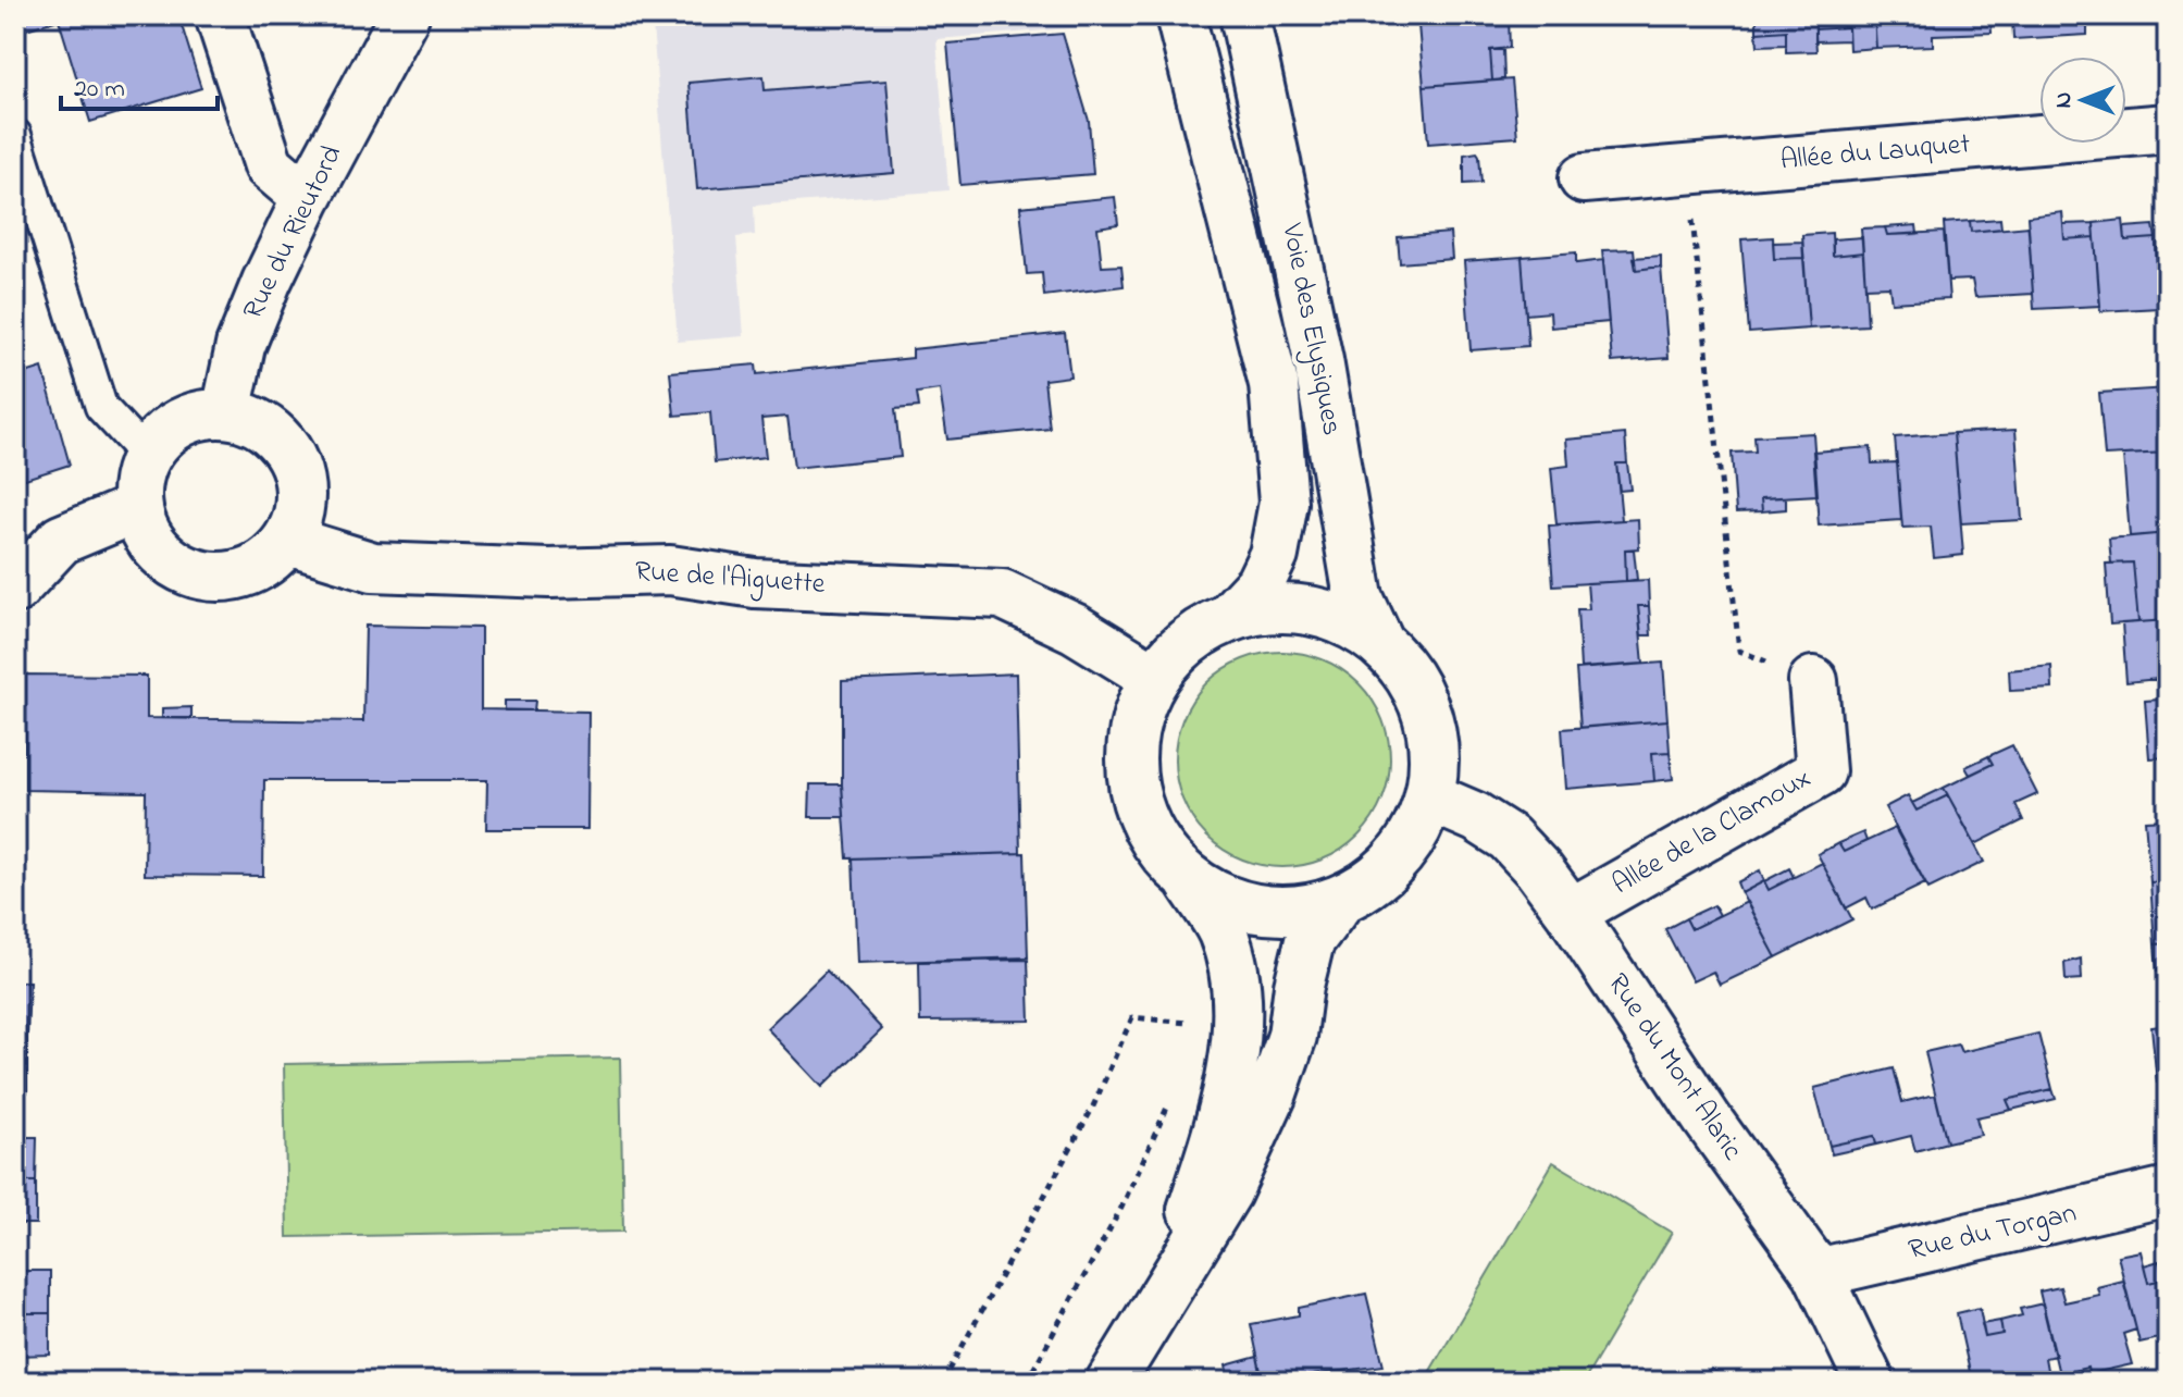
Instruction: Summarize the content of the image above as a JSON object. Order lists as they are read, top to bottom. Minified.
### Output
{"streets":{"street":["Allée du Lauquet","Rue du Rieutord","Voie des Elysiques","Rue de l'Aiguette","Allée de la Clamoux","Rue du Mont Alaric","Rue du Torgan"]},"crossings":[["Rue du Rieutord","Rue de l'Aiguette"],["Voie des Elysiques","Rue de l'Aiguette"],["Voie des Elysiques","Rue du Mont Alaric"],["Rue de l'Aiguette","Rue du Mont Alaric"],["Allée de la Clamoux","Rue du Mont Alaric"],["Rue du Mont Alaric","Rue du Torgan"]],"scale_bar":"20 m","north":"left"}
